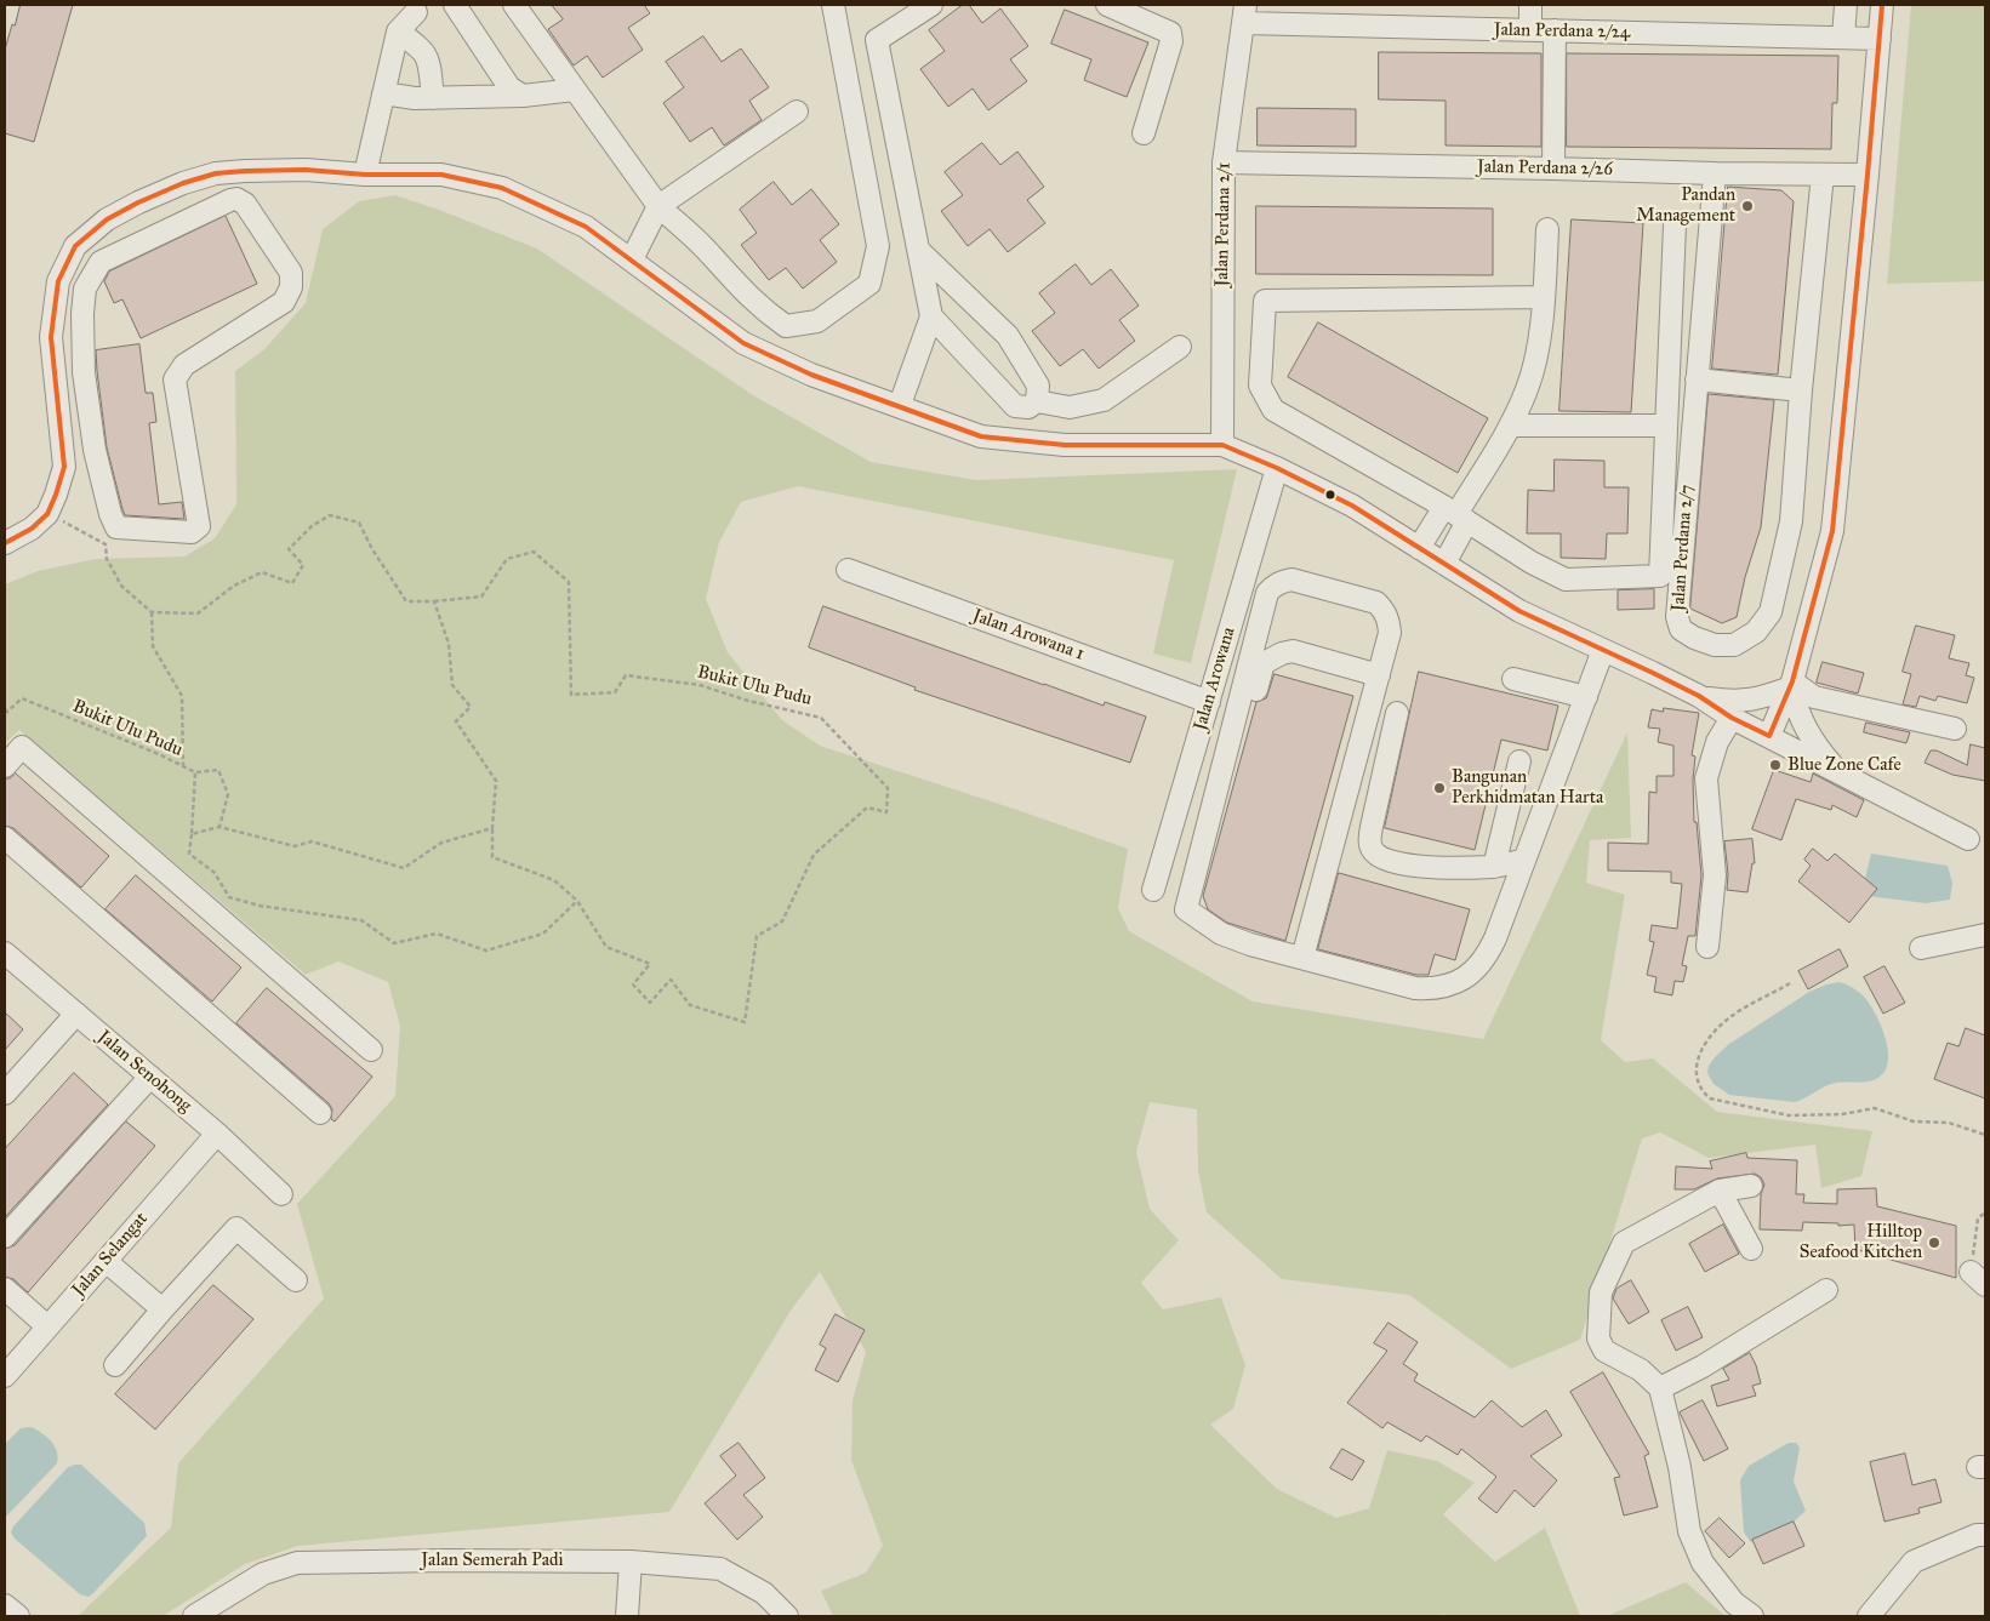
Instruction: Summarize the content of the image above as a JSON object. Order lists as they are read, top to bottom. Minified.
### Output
{"streets":{"street":["Jalan Perdana 2/24","Jalan Perdana 2/26","Jalan Perdana 2/1","Jalan Perdana 2/7","Jalan Arowana 1","Jalan Arowana","Jalan Senohong","Jalan Selangat","Jalan Semerah Padi"],"path":["Bukit Ulu Pudu"]},"crossings":[["Jalan Perdana 2/24","Jalan Perdana 2/1"],["Jalan Perdana 2/26","Jalan Perdana 2/1"],["Jalan Perdana 2/26","Jalan Perdana 2/7"],["Jalan Arowana 1","Jalan Arowana"],["Jalan Senohong","Jalan Selangat"]],"places":["Pandan Management","Blue Zone Cafe","Bangunan Perkhidmatan Harta","Hilltop Seafood Kitchen"]}
